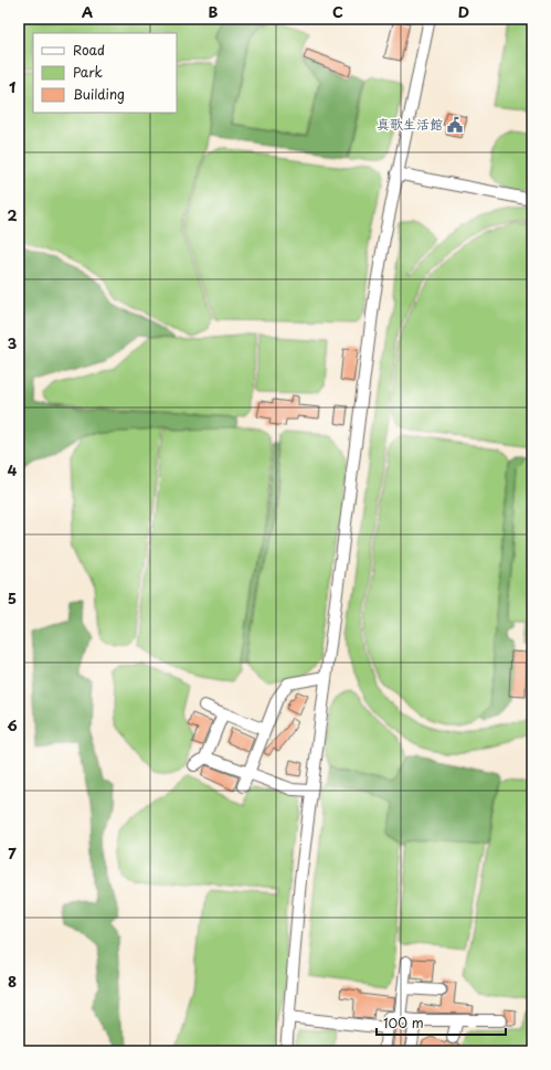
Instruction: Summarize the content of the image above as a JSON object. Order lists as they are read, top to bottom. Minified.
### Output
{"places":{"public building":["真歌生活館"]},"legend":["Road","Park","Building"],"scale_bar":"100 m","grid":{"columns":["A","B","C","D"],"rows":["1","2","3","4","5","6","7","8"]}}
